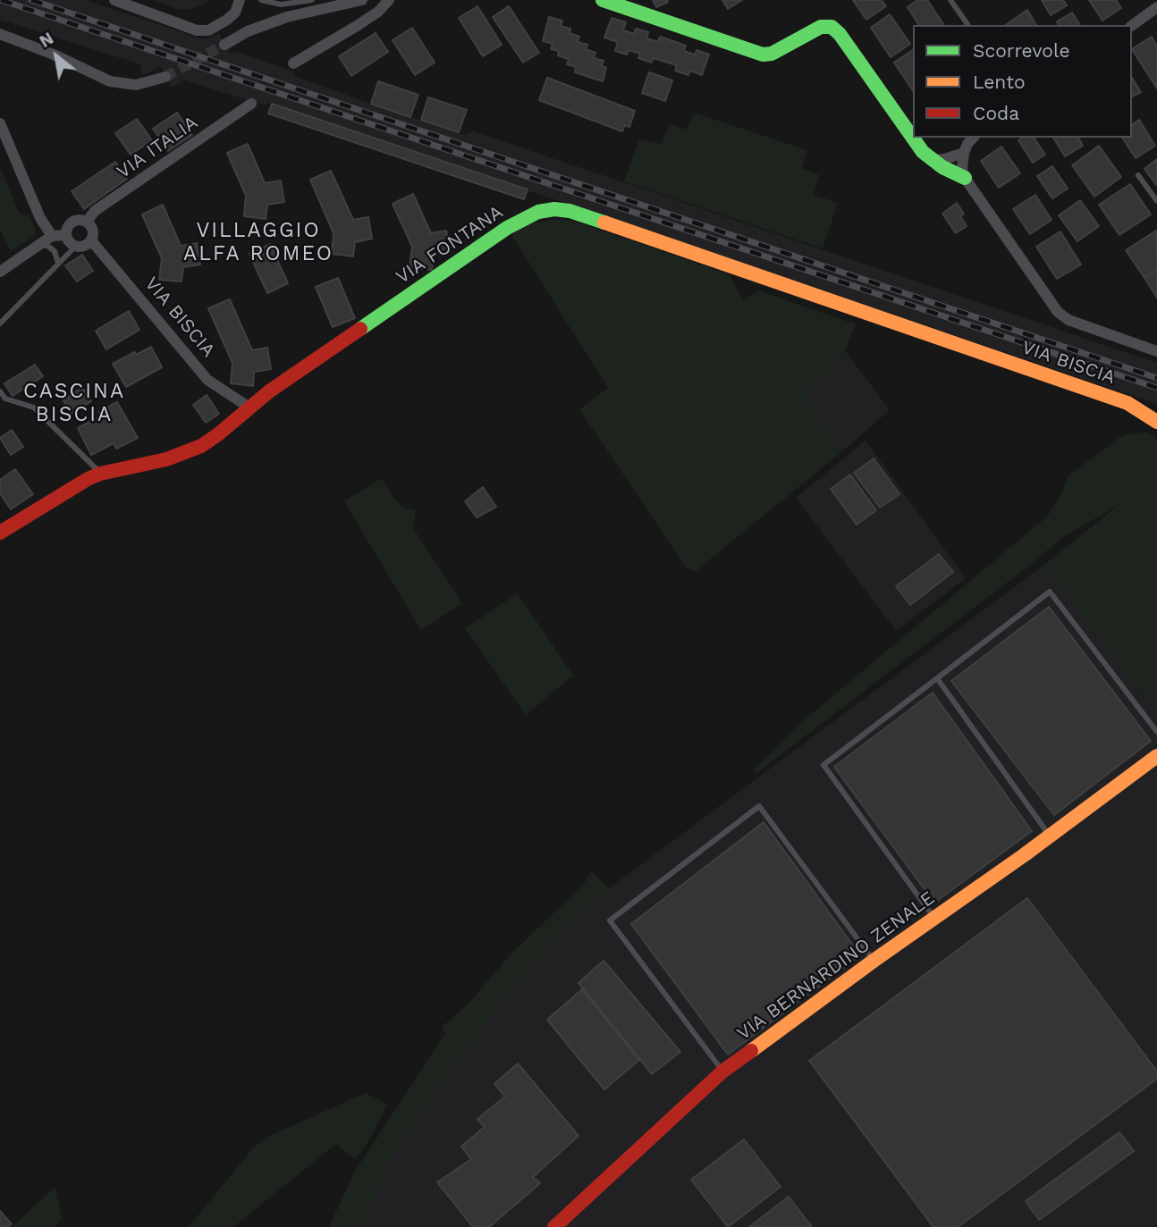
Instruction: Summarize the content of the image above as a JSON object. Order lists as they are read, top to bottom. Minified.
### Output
{"streets":{"street":["VIA ITALIA","VIA FONTANA","VIA BISCIA","VIA BERNARDINO ZENALE"]},"crossings":[["VIA ITALIA","VIA BISCIA"],["VIA FONTANA","VIA BISCIA"]],"districts":["VILLAGGIO ALFA ROMEO","CASCINA BISCIA"],"legend":["Scorrevole","Lento","Coda"],"north":"top left"}
